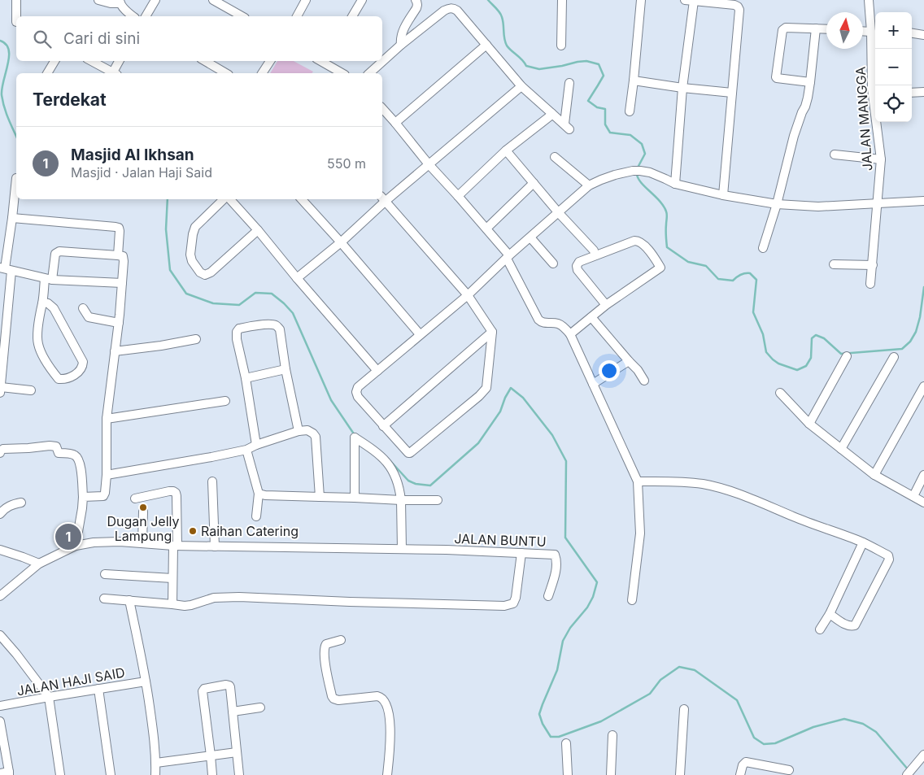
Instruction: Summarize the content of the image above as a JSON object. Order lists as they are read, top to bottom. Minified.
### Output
{"streets":{"street":["JALAN MANGGA","JALAN BUNTU","JALAN HAJI SAID"]},"places":["Dugan Jelly Lampung","Raihan Catering"],"north":"top","page":{"map_buttons":["+","−"],"search":"Cari di sini","heading":"Terdekat","list":[{"mark":"1","name":"Masjid Al Ikhsan","note":"Masjid · Jalan Haji Said","value":"550 m"}],"pins":"1"}}
